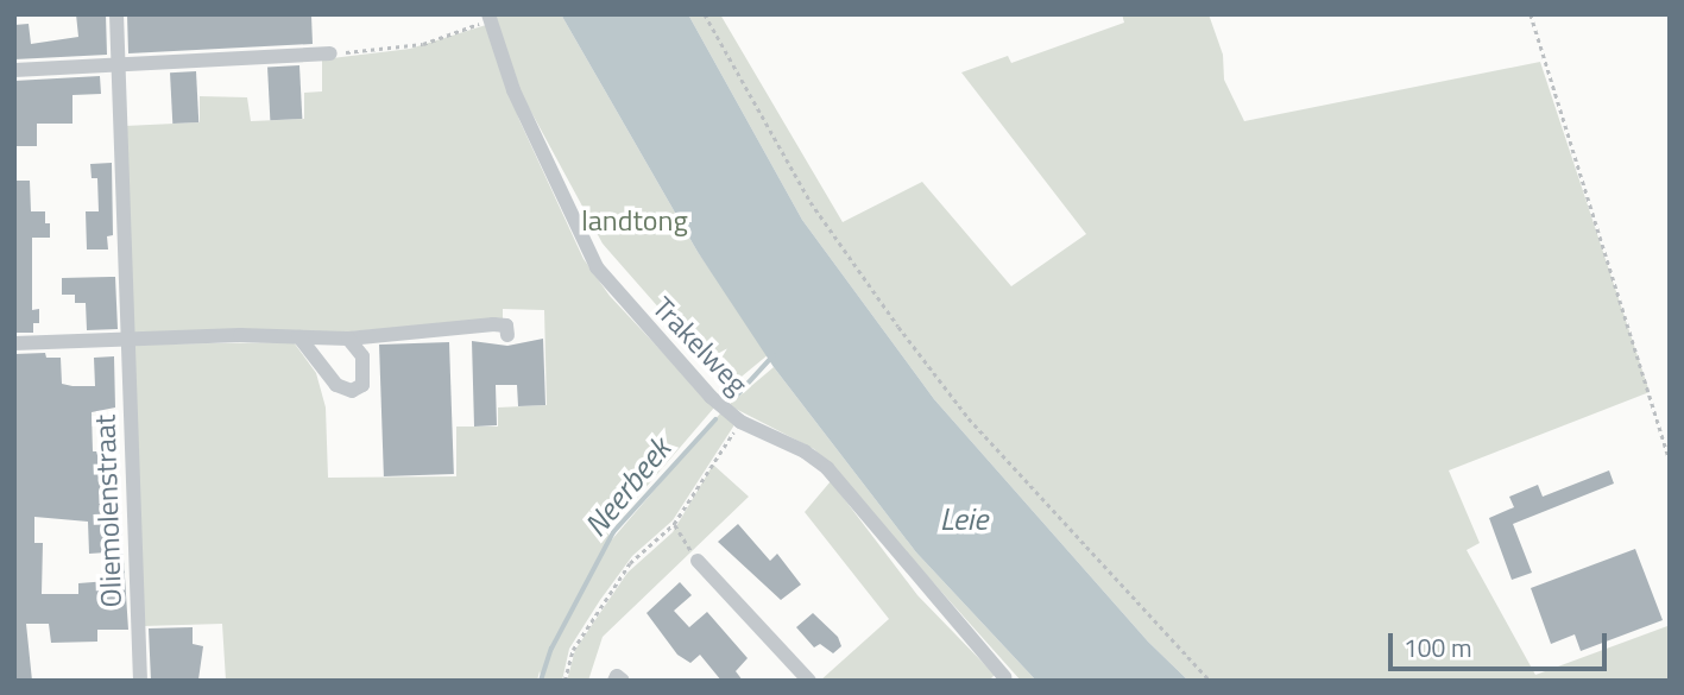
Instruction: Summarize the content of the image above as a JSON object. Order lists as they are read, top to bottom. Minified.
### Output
{"streets":{"street":["Trakelweg","Oliemolenstraat"]},"water":["Neerbeek","Leie"],"parks":["landtong"],"scale_bar":"100 m"}
